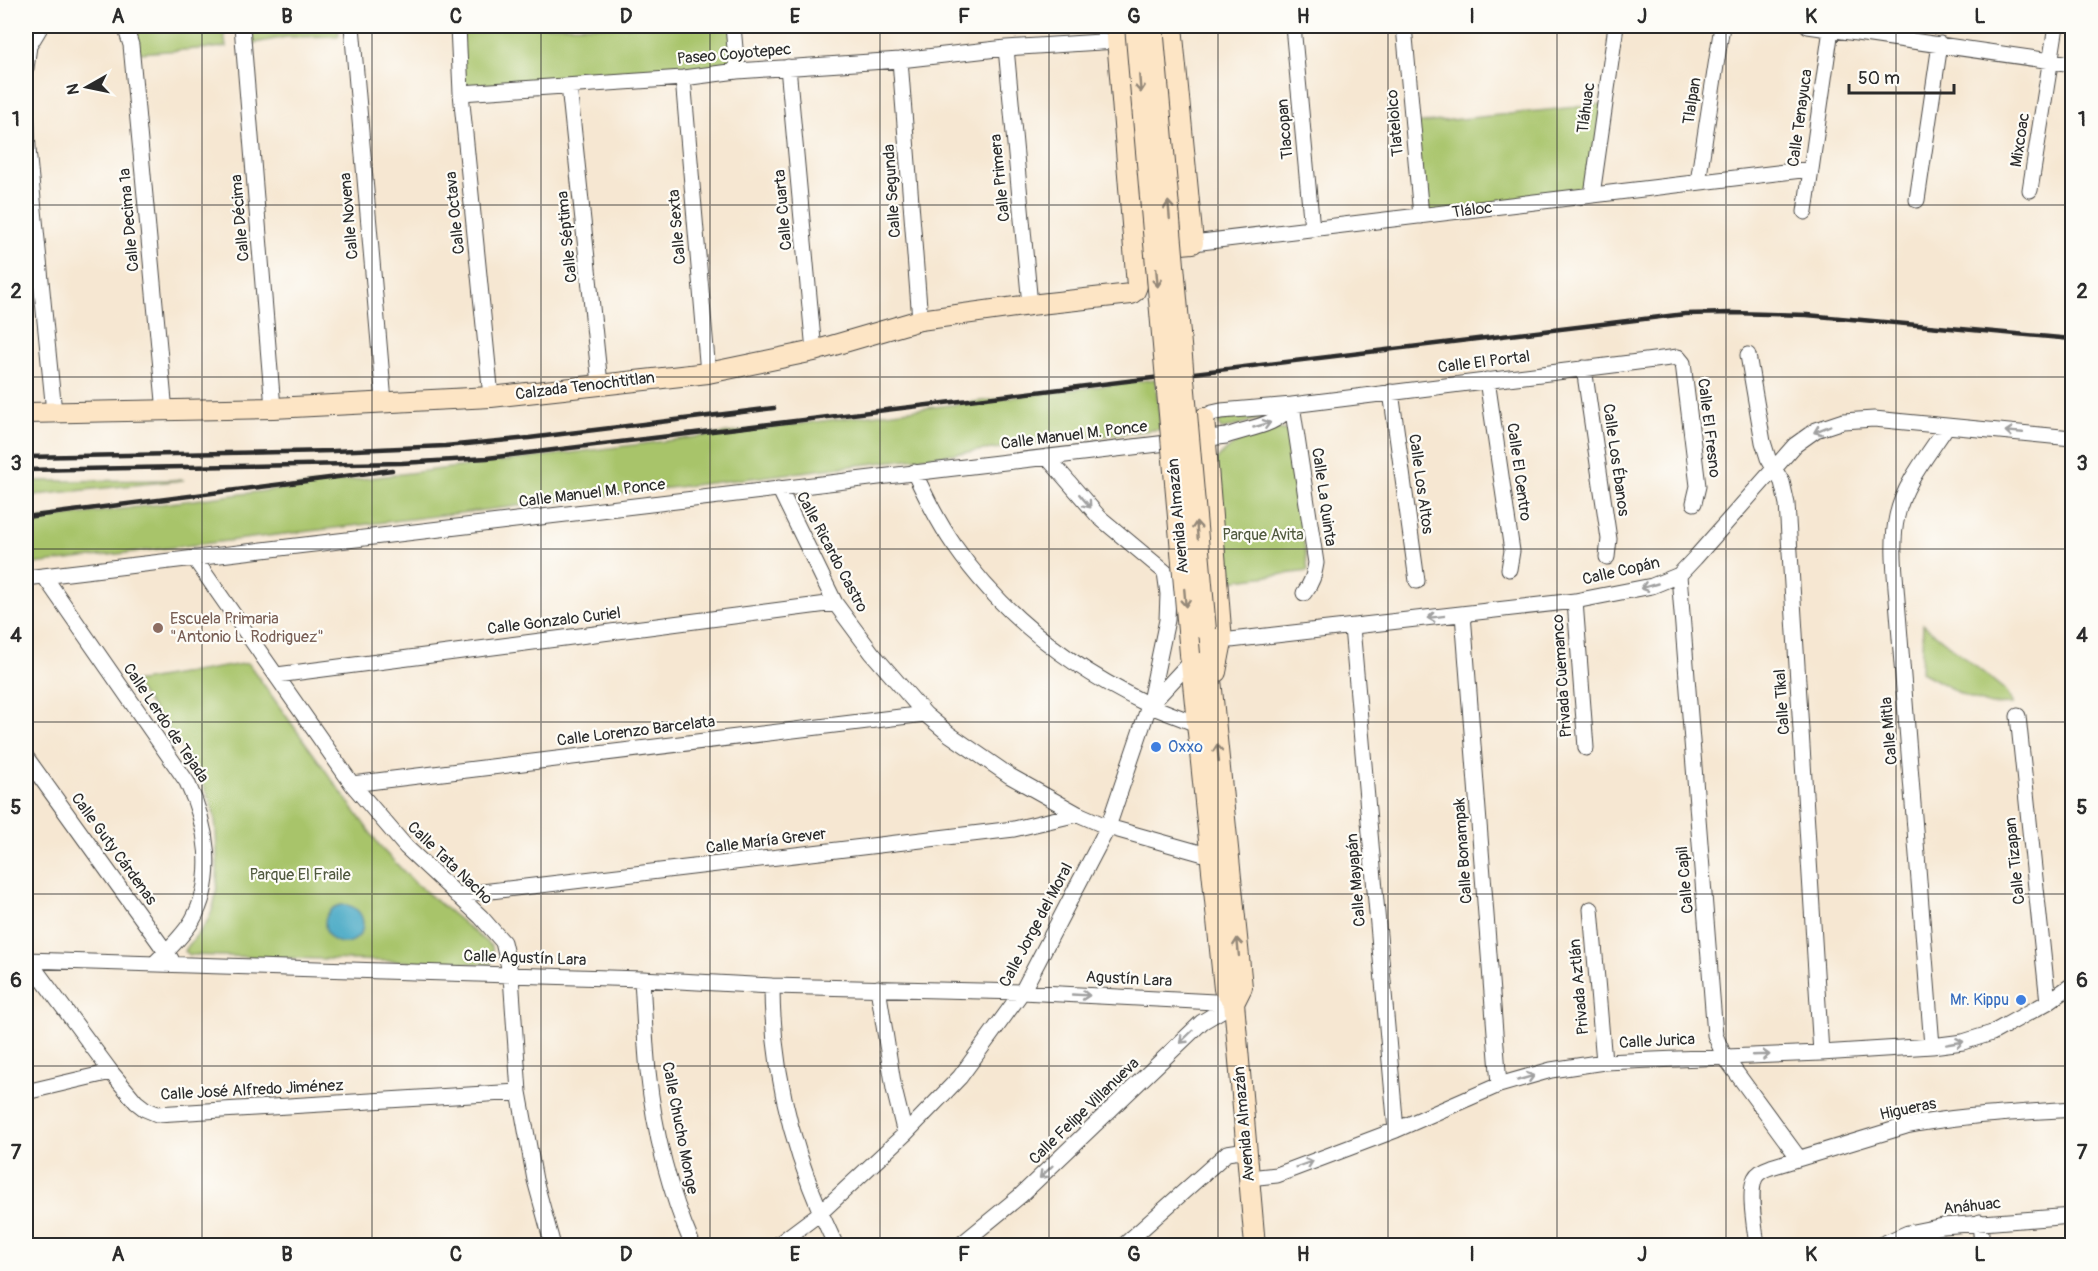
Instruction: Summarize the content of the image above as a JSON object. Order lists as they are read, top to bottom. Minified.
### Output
{"streets":{"main road":["Tláloc","Calzada Tenochtitlan","Avenida Almazán"],"street":["Paseo Coyotepec","Tlalpan","Tláhuac","Calle Tenayuca","Tlatelolco","Tlacopan","Mixcoac","Calle Primera","Calle Segunda","Calle Cuarta","Calle Octava","Calle Novena","Calle Décima","Calle Decima 1a","Calle Sexta","Calle Séptima","Calle El Portal","Calle El Fresno","Calle Manuel M. Ponce","Calle Los Ébanos","Calle El Centro","Calle Los Altos","Calle La Quinta","Calle Ricardo Castro","Calle Copán","Calle Gonzalo Curiel","Privada Cuemanco","Calle Tikal","Calle Lerdo de Tejada","Calle Lorenzo Barcelata","Calle Mitla","Calle María Grever","Calle Guty Cárdenas","Calle Bonampak","Calle Tizapan","Calle Tata Nacho","Calle Mayapán","Calle Capil","Calle Jorge del Moral","Calle Agustín Lara","Agustín Lara","Privada Aztlán","Calle Jurica","Calle José Alfredo Jiménez","Higueras","Calle Felipe Villanueva","Calle Chucho Monge","Anáhuac"]},"crossings":[["Paseo Coyotepec","Calle Primera"],["Paseo Coyotepec","Calle Segunda"],["Paseo Coyotepec","Calle Cuarta"],["Paseo Coyotepec","Calle Octava"],["Paseo Coyotepec","Calle Sexta"],["Paseo Coyotepec","Calle Séptima"],["Tlalpan","Tláloc"],["Tláhuac","Tláloc"],["Calle Tenayuca","Tláloc"],["Tlatelolco","Tláloc"],["Tlacopan","Tláloc"],["Calle Primera","Calzada Tenochtitlan"],["Calle Segunda","Calzada Tenochtitlan"],["Calle Cuarta","Calzada Tenochtitlan"],["Tláloc","Calzada Tenochtitlan"],["Calle Octava","Calzada Tenochtitlan"],["Calle Novena","Calzada Tenochtitlan"],["Calle Décima","Calzada Tenochtitlan"],["Calle Decima 1a","Calzada Tenochtitlan"],["Calle Sexta","Calzada Tenochtitlan"],["Calle Séptima","Calzada Tenochtitlan"],["Calle El Portal","Calle El Fresno"],["Calle El Portal","Calle Manuel M. Ponce"],["Calle El Portal","Calle Los Ébanos"],["Calle El Portal","Calle El Centro"],["Calle El Portal","Calle Los Altos"],["Calle El Portal","Calle La Quinta"],["Calle Manuel M. Ponce","Calle Ricardo Castro"],["Calle Manuel M. Ponce","Calle Lerdo de Tejada"],["Calle Manuel M. Ponce","Calle Tata Nacho"],["Calle Manuel M. Ponce","Calle Jorge del Moral"],["Avenida Almazán","Calle Ricardo Castro"],["Avenida Almazán","Calle Copán"],["Avenida Almazán","Agustín Lara"],["Avenida Almazán","Calle Jurica"],["Avenida Almazán","Calle Felipe Villanueva"],["Calle Ricardo Castro","Calle Gonzalo Curiel"],["Calle Ricardo Castro","Calle Lorenzo Barcelata"],["Calle Ricardo Castro","Calle María Grever"],["Calle Ricardo Castro","Calle Jorge del Moral"],["Calle Copán","Privada Cuemanco"],["Calle Copán","Calle Tikal"],["Calle Copán","Calle Mitla"],["Calle Copán","Calle Bonampak"],["Calle Copán","Calle Mayapán"],["Calle Copán","Calle Capil"],["Calle Gonzalo Curiel","Calle Tata Nacho"],["Calle Tikal","Calle Jurica"],["Calle Lerdo de Tejada","Calle Guty Cárdenas"],["Calle Lerdo de Tejada","Calle Agustín Lara"],["Calle Lorenzo Barcelata","Calle Tata Nacho"],["Calle Mitla","Calle Jurica"],["Calle María Grever","Calle Tata Nacho"],["Calle Guty Cárdenas","Calle Agustín Lara"],["Calle Bonampak","Calle Jurica"],["Calle Tizapan","Calle Jurica"],["Calle Tata Nacho","Calle Agustín Lara"],["Calle Tata Nacho","Calle José Alfredo Jiménez"],["Calle Mayapán","Calle Jurica"],["Calle Capil","Calle Jurica"],["Calle Capil","Higueras"],["Calle Jorge del Moral","Calle Agustín Lara"],["Calle Jorge del Moral","Agustín Lara"],["Calle Agustín Lara","Agustín Lara"],["Calle Agustín Lara","Calle José Alfredo Jiménez"],["Calle Agustín Lara","Calle Chucho Monge"],["Agustín Lara","Calle Felipe Villanueva"],["Privada Aztlán","Calle Jurica"]],"one_way":["Calle Copán","Agustín Lara","Calle Jurica"],"parks":["Parque Avita","Parque El Fraile"],"places":["Escuela Primaria \"Antonio L. Rodriguez\"","Oxxo","Mr. Kippu"],"scale_bar":"50 m","north":"left","grid":{"columns":["A","B","C","D","E","F","G","H","I","J","K","L"],"rows":["1","2","3","4","5","6","7"]}}
